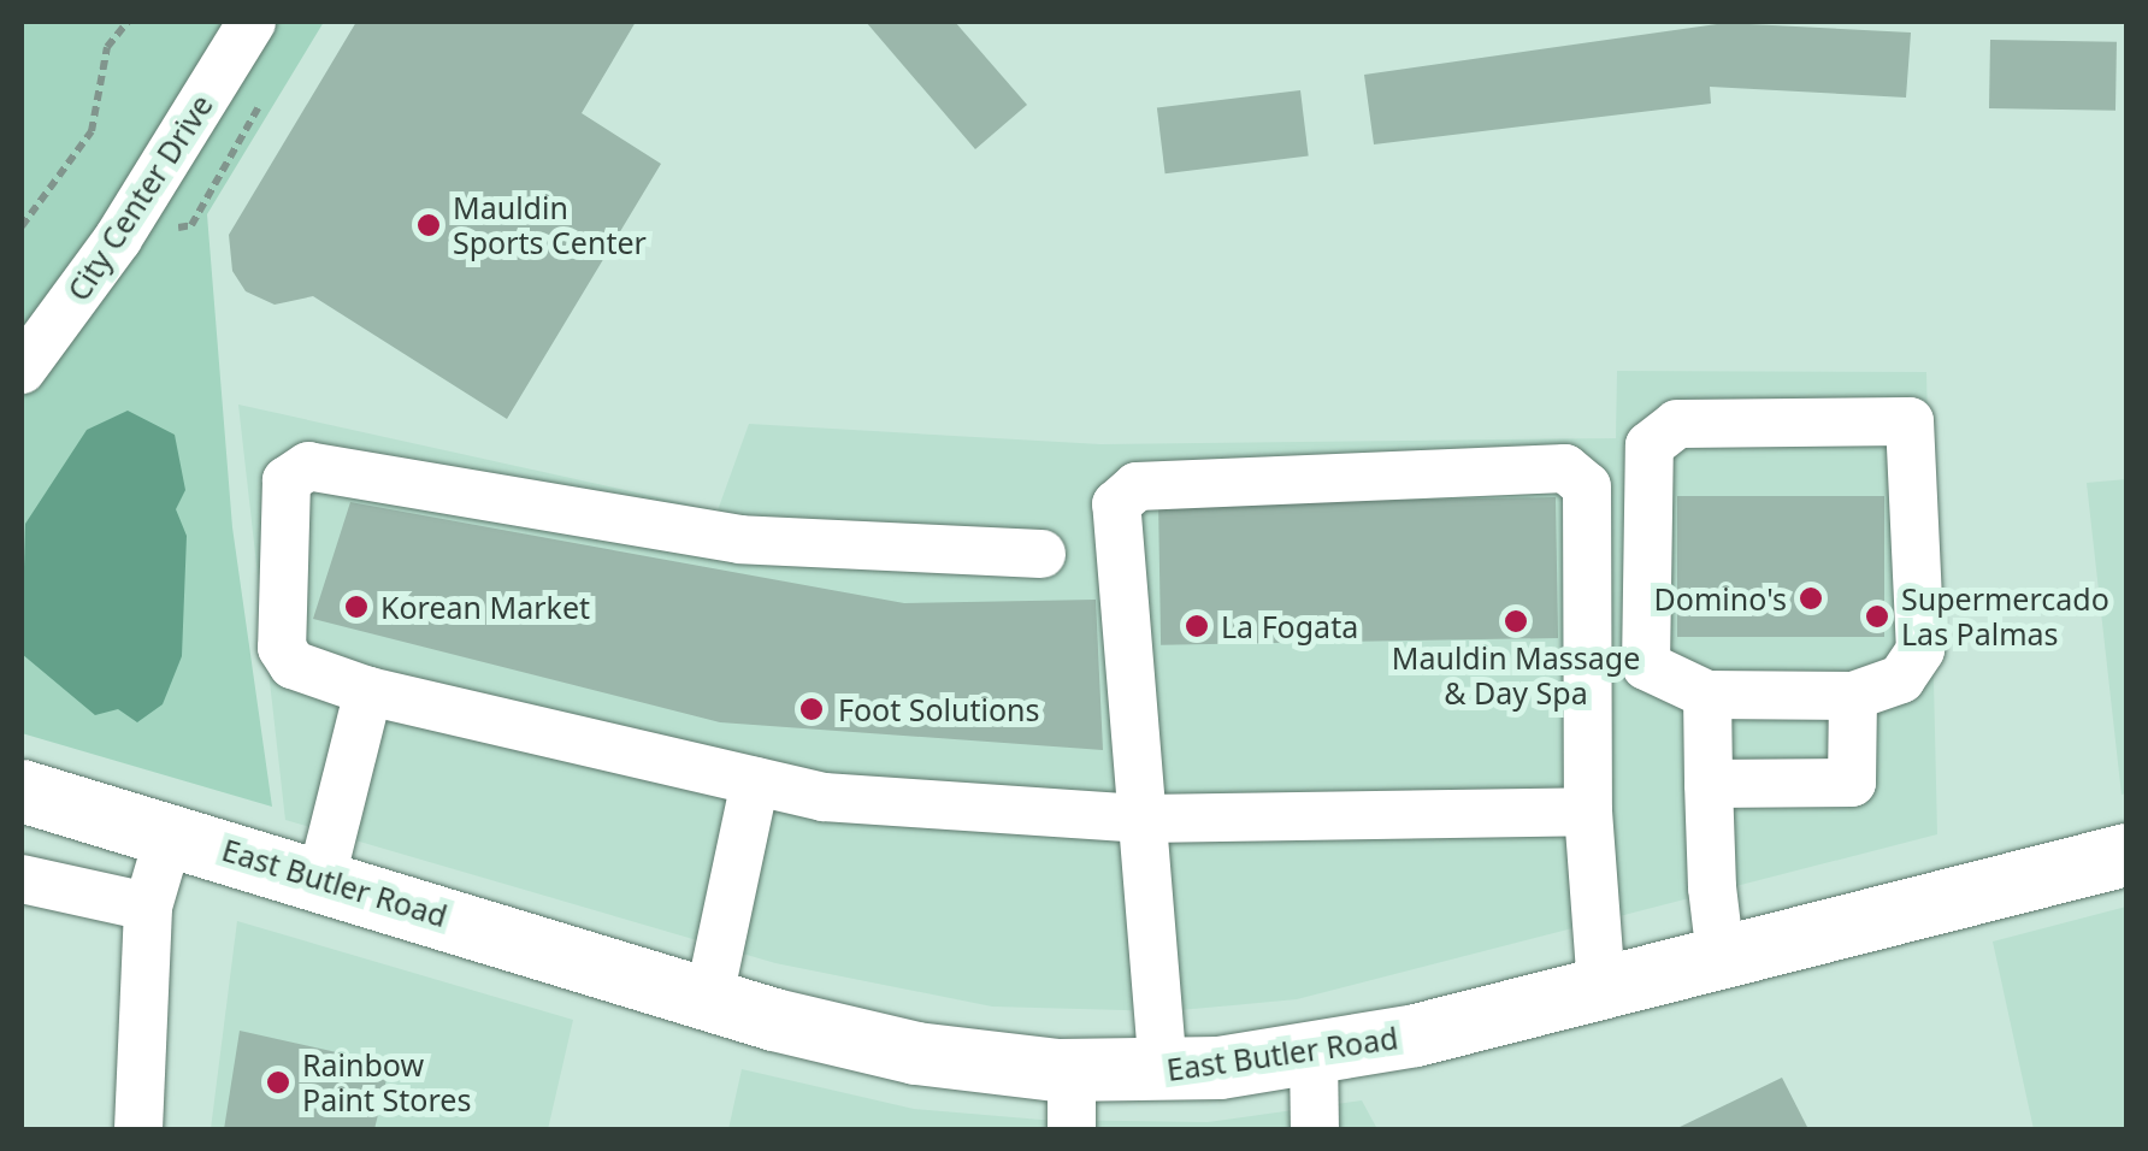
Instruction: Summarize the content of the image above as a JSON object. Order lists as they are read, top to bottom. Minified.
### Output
{"streets":{"main road":["East Butler Road"],"lane":["City Center Drive"]},"places":["Mauldin Sports Center","Domino's","Korean Market","Supermercado Las Palmas","Mauldin Massage & Day Spa","La Fogata","Foot Solutions","Rainbow Paint Stores"]}
